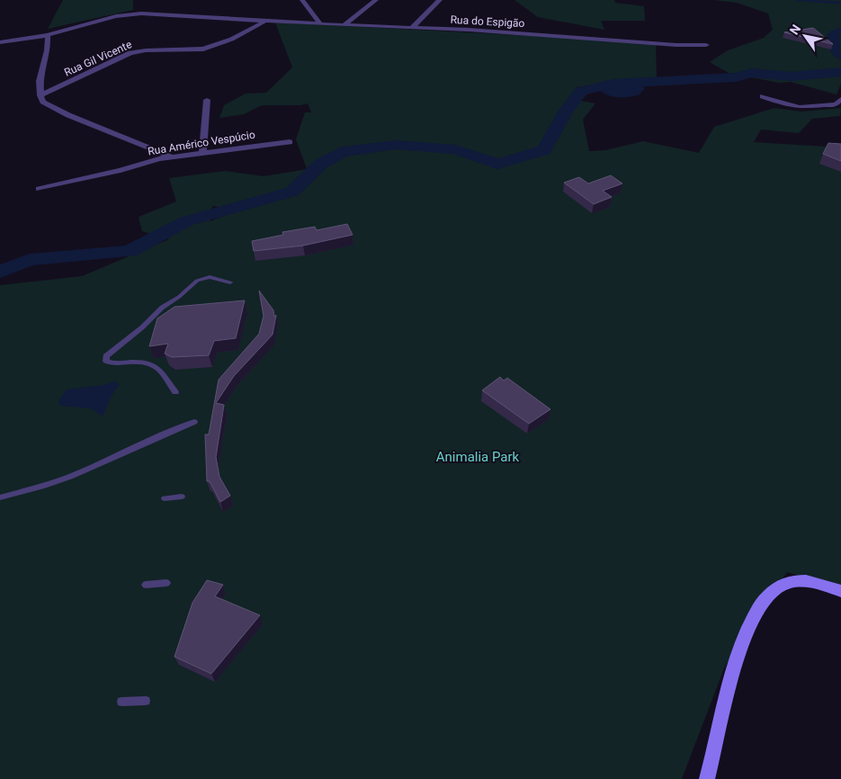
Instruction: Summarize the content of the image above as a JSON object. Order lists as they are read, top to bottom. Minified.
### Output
{"streets":{"street":["Rua do Espigão","Rua Gil Vicente","Rua Américo Vespúcio"]},"crossings":[["Rua do Espigão","Rua Gil Vicente"]],"parks":["Animalia Park"],"north":"top left"}
